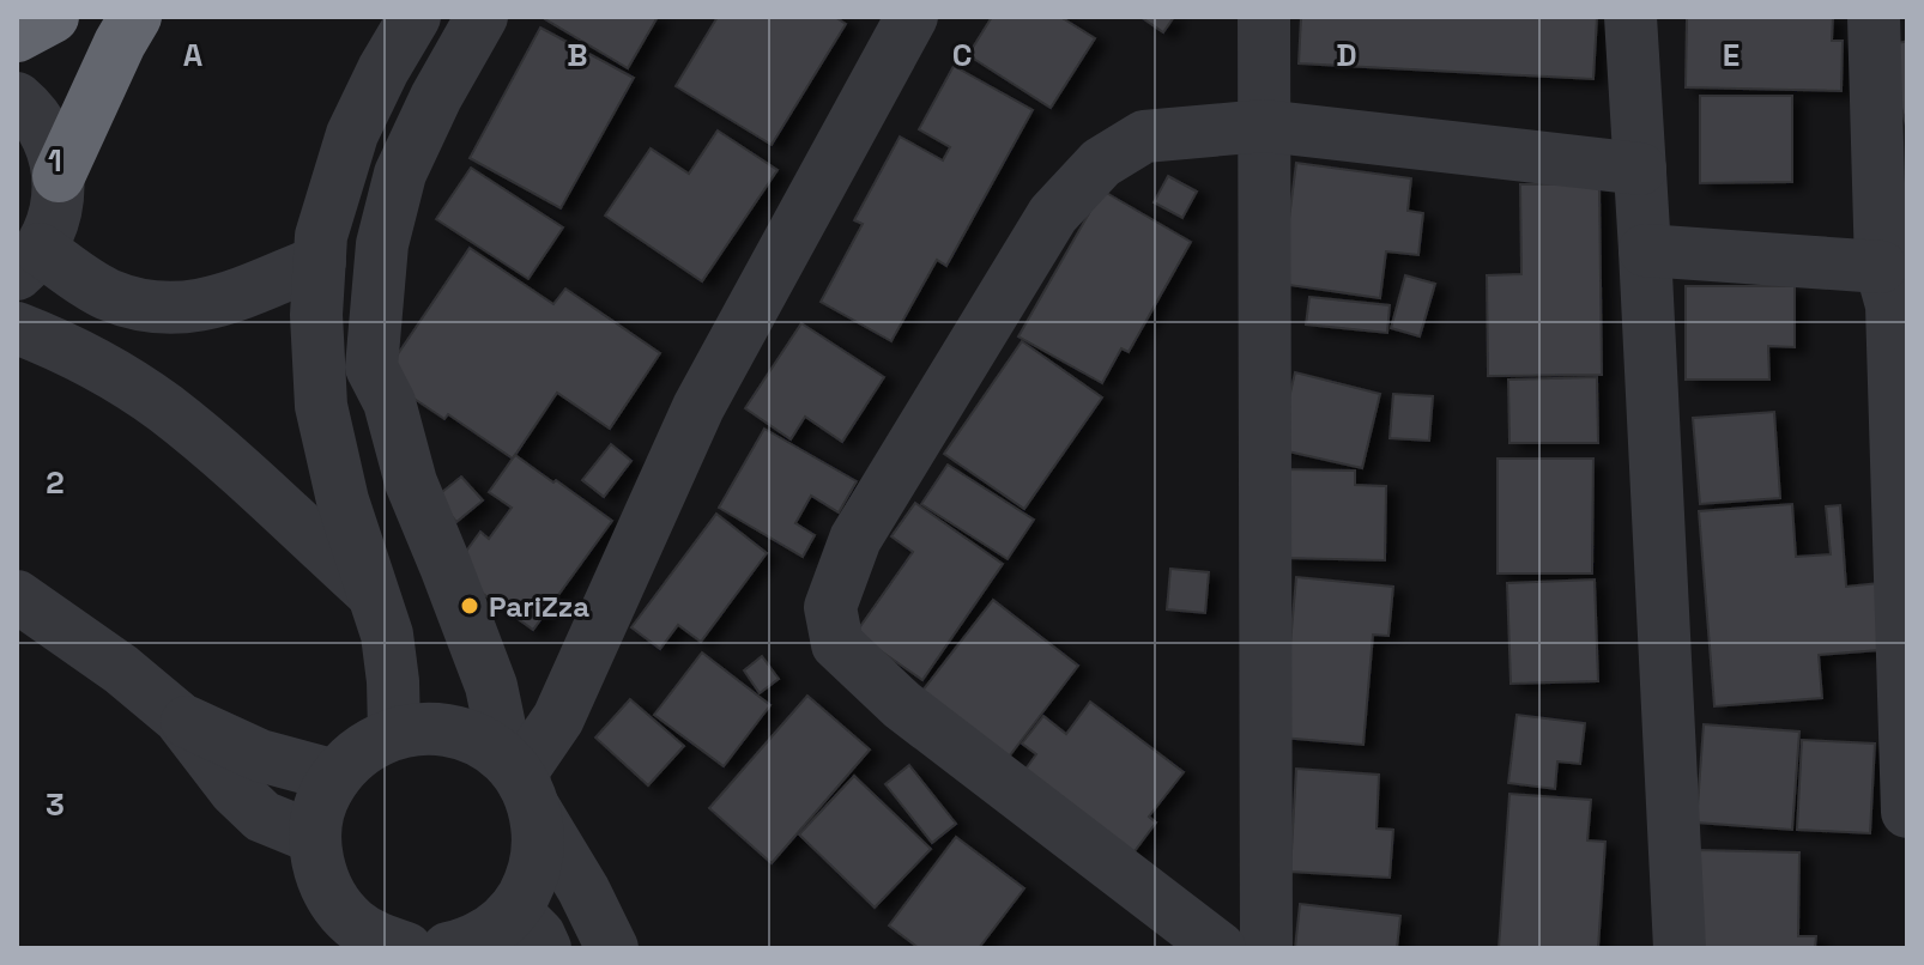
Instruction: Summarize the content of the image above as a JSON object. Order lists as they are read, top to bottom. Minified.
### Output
{"places":["PariZza"],"grid":{"columns":["A","B","C","D","E"],"rows":["1","2","3"]}}
